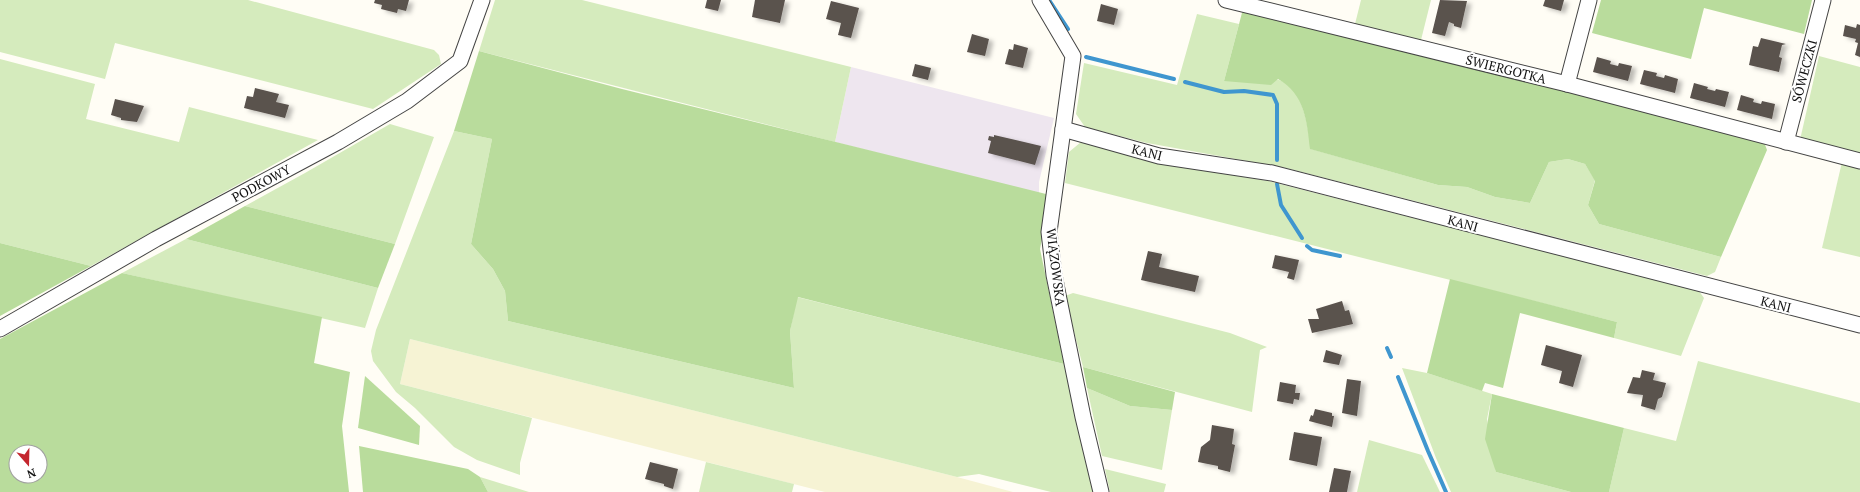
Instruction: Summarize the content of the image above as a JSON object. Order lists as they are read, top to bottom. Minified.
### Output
{"streets":{"street":["ŚWIERGOTKA","SÓWECZKI","KANI","PODKOWY","WIĄZOWSKA"]},"crossings":[["ŚWIERGOTKA","SÓWECZKI"],["KANI","WIĄZOWSKA"]],"north":"bottom"}
